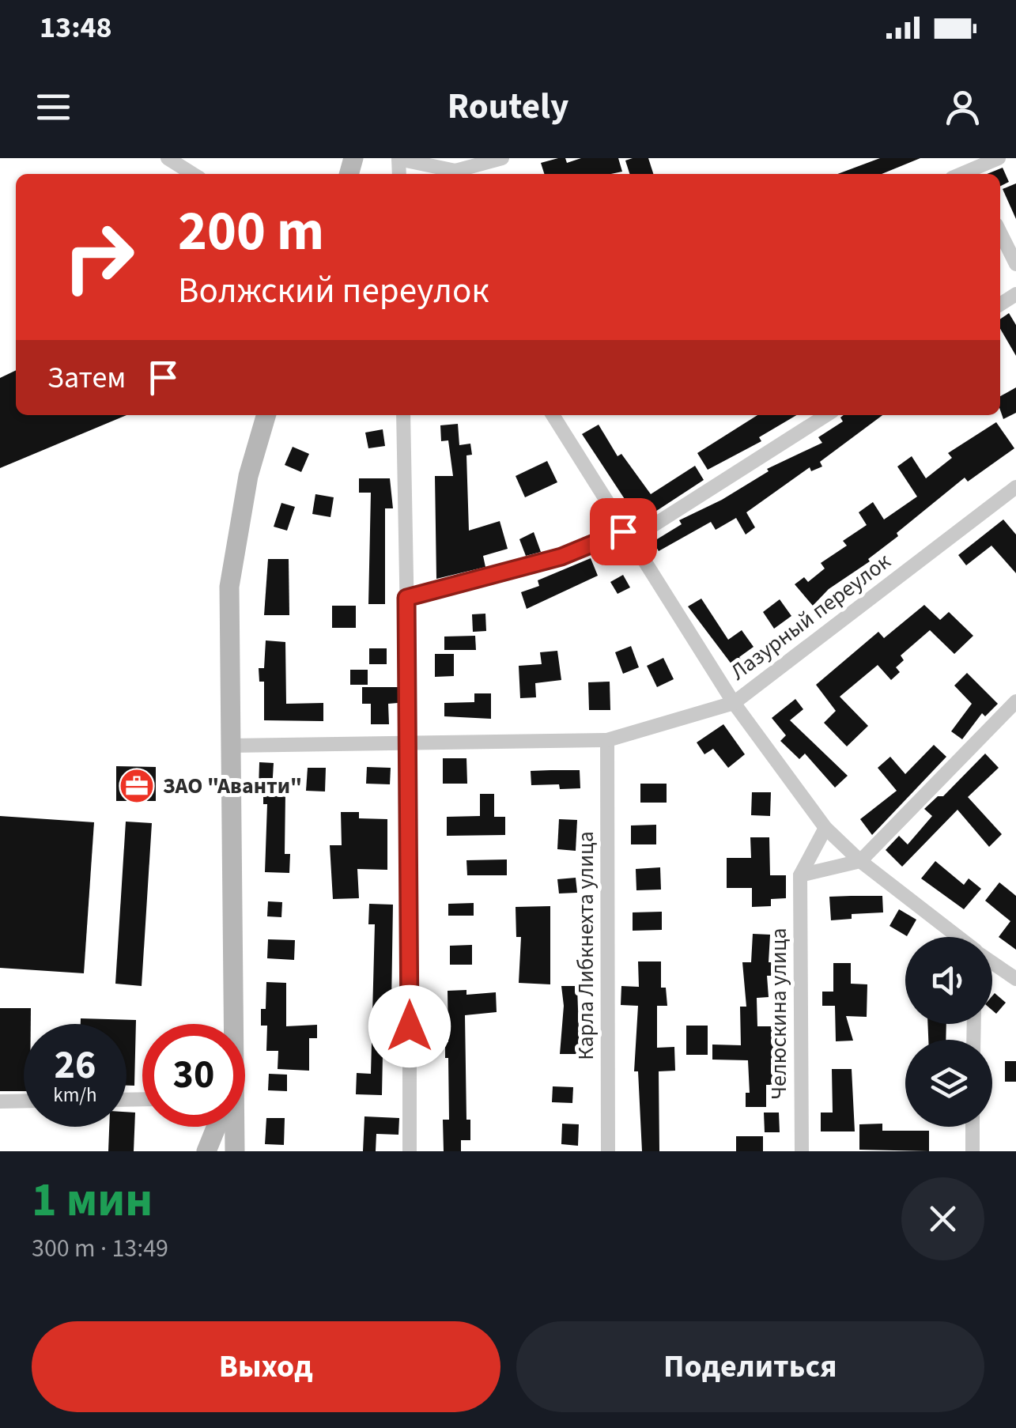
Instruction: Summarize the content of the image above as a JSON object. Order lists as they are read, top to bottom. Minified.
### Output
{"streets":{"street":["Лазурный переулок","Карла Либкнехта улица","Челюскина улица"]},"crossings":[["Лазурный переулок","Карла Либкнехта улица"]],"places":{"office":["ЗАО \"Аванти\""]},"page":{"status":"13:48","header":"Routely","turn":["200 m","Волжский переулок"],"then":"Затем","speed":"26 km/h","limit":"30","heading":["1 мин","300 m · 13:49"],"buttons":["Выход","Поделиться"]}}
